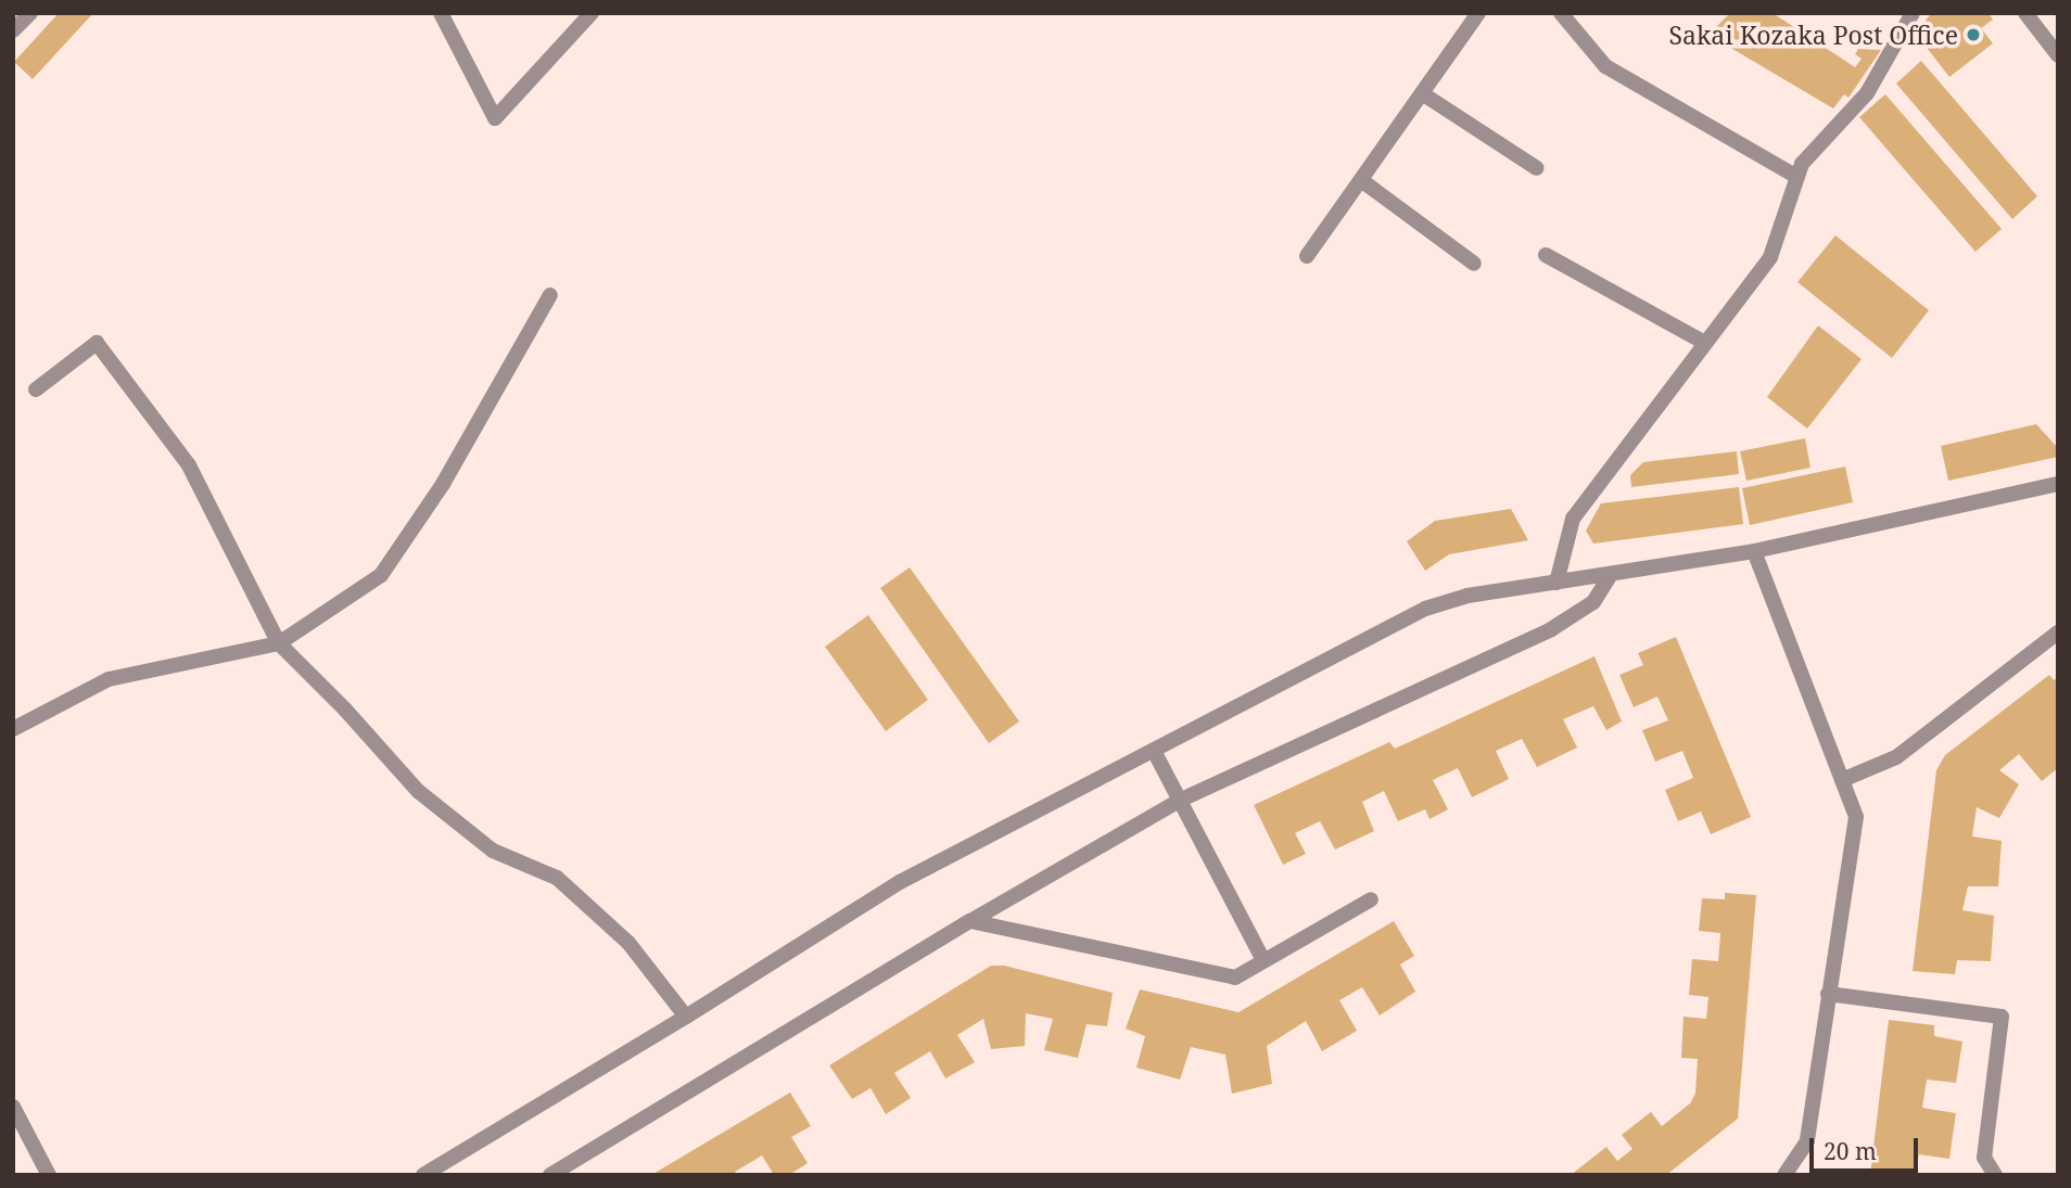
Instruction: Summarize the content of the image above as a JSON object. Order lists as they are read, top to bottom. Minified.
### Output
{"places":["Sakai Kozaka Post Office"],"scale_bar":"20 m"}
